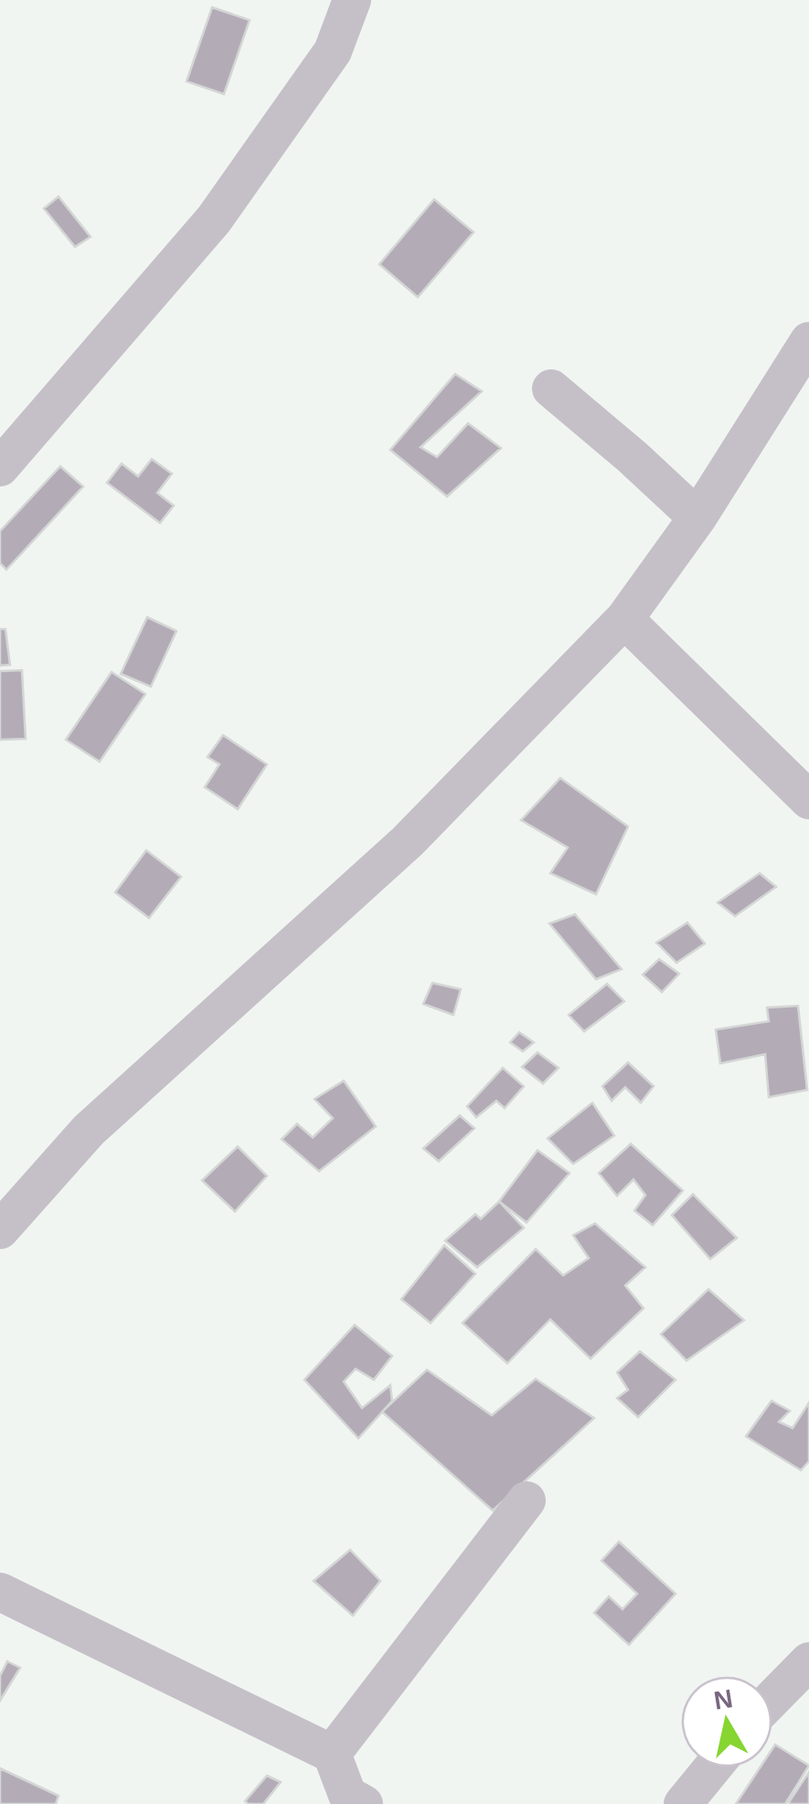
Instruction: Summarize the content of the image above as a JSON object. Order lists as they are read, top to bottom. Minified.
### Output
{"north":"top"}
